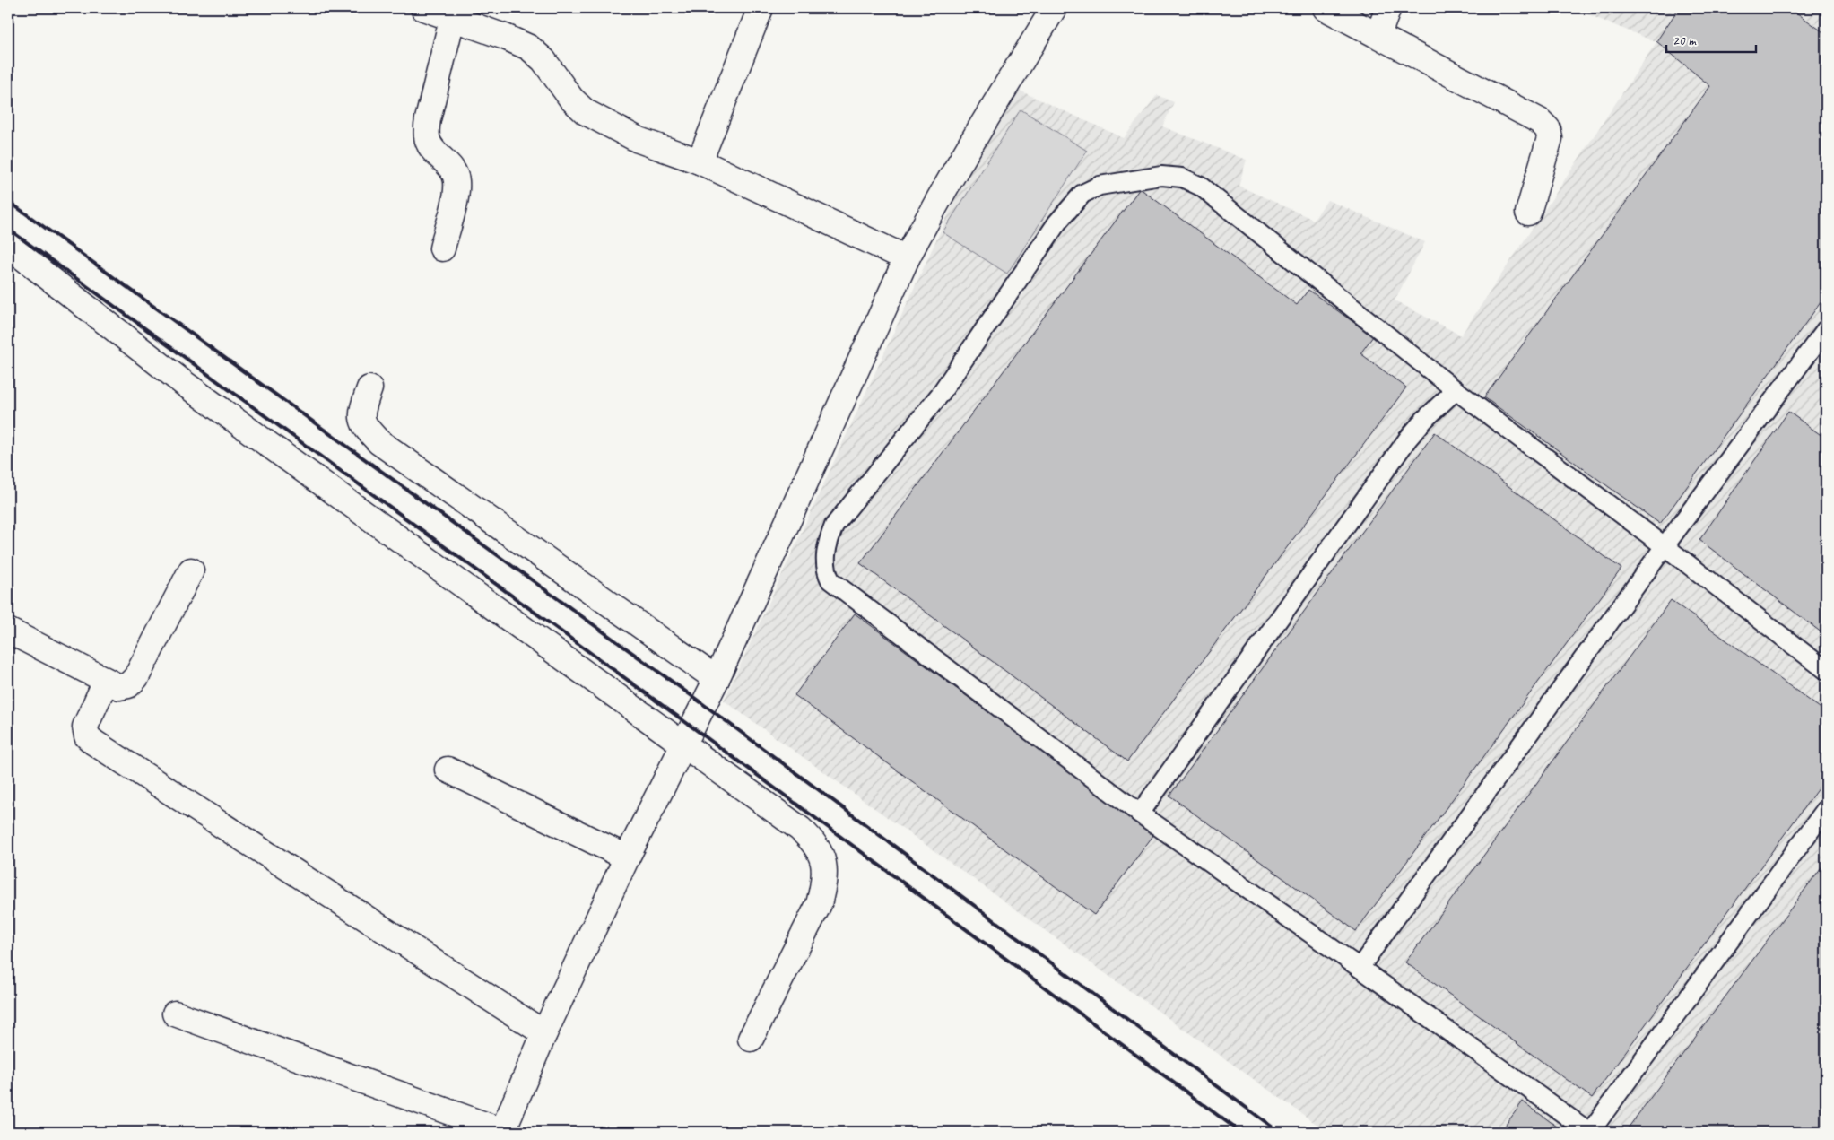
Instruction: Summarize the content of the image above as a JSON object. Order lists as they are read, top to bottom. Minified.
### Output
{"scale_bar":"20 m"}
